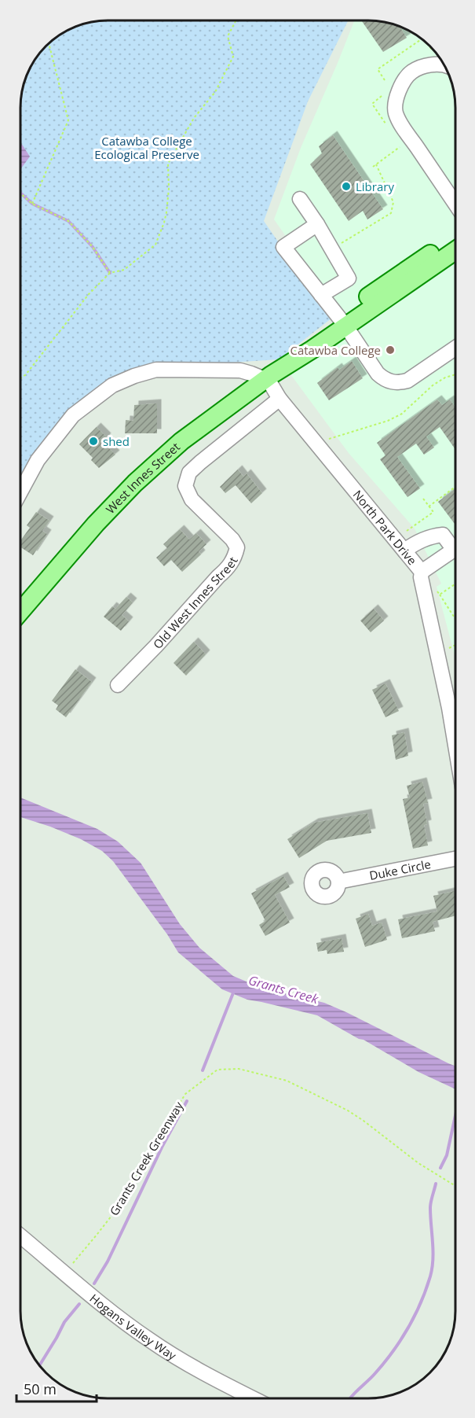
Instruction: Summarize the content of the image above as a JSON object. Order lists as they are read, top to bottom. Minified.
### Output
{"streets":{"main road":["West Innes Street"],"street":["North Park Drive","Old West Innes Street","Duke Circle","Hogans Valley Way"],"path":["Grants Creek Greenway"]},"crossings":[["West Innes Street","North Park Drive"],["North Park Drive","Old West Innes Street"],["Grants Creek Greenway","Hogans Valley Way"]],"water":["Grants Creek"],"parks":["Catawba College Ecological Preserve"],"places":["Library","Catawba College","shed"],"scale_bar":"50 m"}
